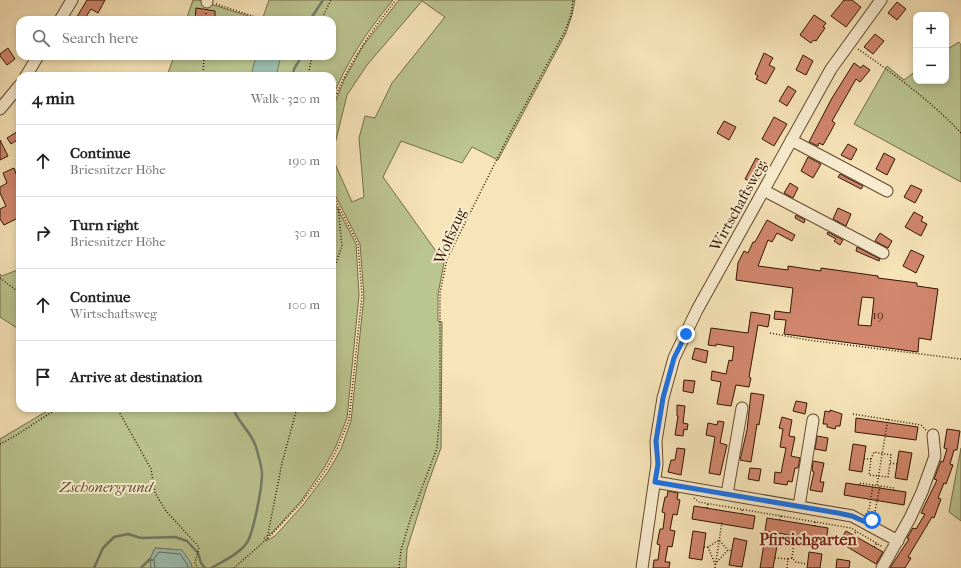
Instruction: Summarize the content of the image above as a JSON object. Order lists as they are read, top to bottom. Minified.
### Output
{"streets":{"street":["Wirtschaftsweg"],"path":["Wolfszug"]},"districts":["Pfirsichgarten"],"parks":["Zschonergrund"],"house_numbers":["19"],"page":{"map_buttons":["+","−"],"search":"Search here","heading":["4 min","Walk · 320 m"],"list":[["Continue","Briesnitzer Höhe","190 m"],["Turn right","Briesnitzer Höhe","30 m"],["Continue","Wirtschaftsweg","100 m"],"Arrive at destination"]}}
